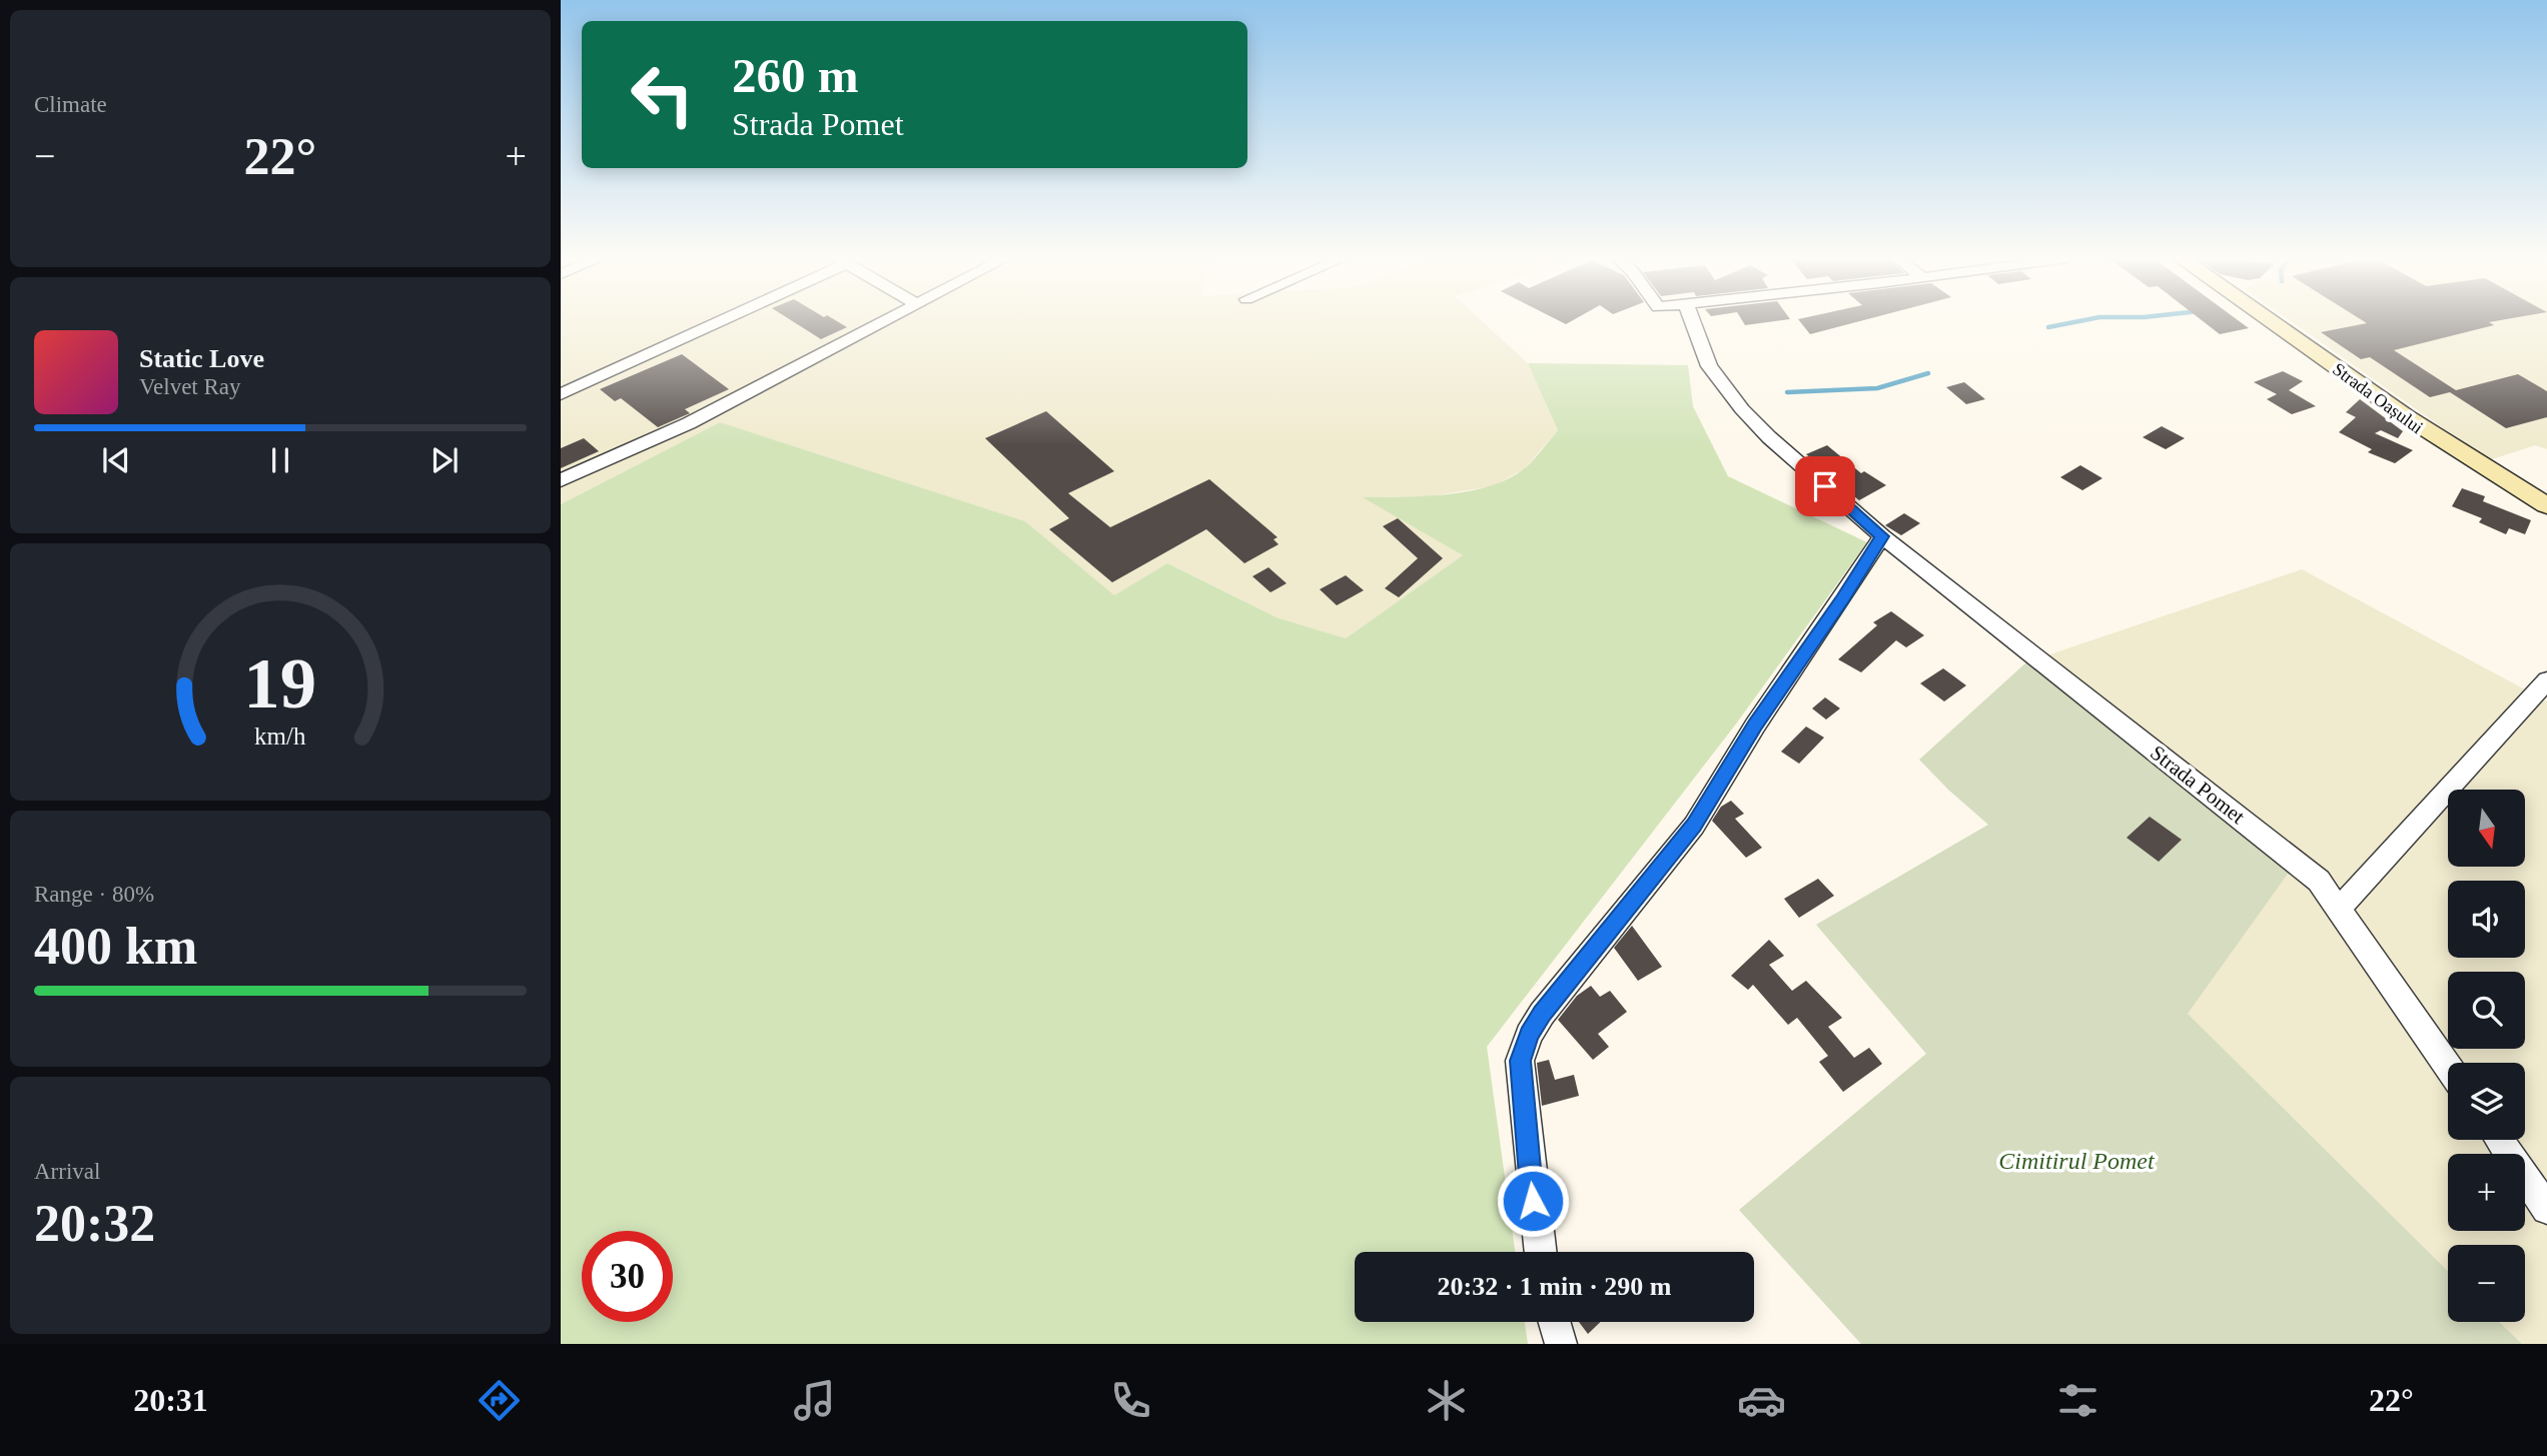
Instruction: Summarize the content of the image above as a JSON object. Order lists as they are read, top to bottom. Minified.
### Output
{"streets":{"main road":["Strada Oașului"],"street":["Strada Pomet"]},"parks":["Cimitirul Pomet"],"north":"bottom","page":{"tile":["Climate",["Range · 80%","400 km"],["Arrival","20:32"]],"turn":["260 m","Strada Pomet"],"heat":["−","22°","+"],"song":["Static Love","Velvet Ray"],"map_buttons":["+","−"],"limit":"30","trip":"20:32 · 1 min · 290 m","tabs":["20:31","22°"],"gauge":["19","km/h"]}}
